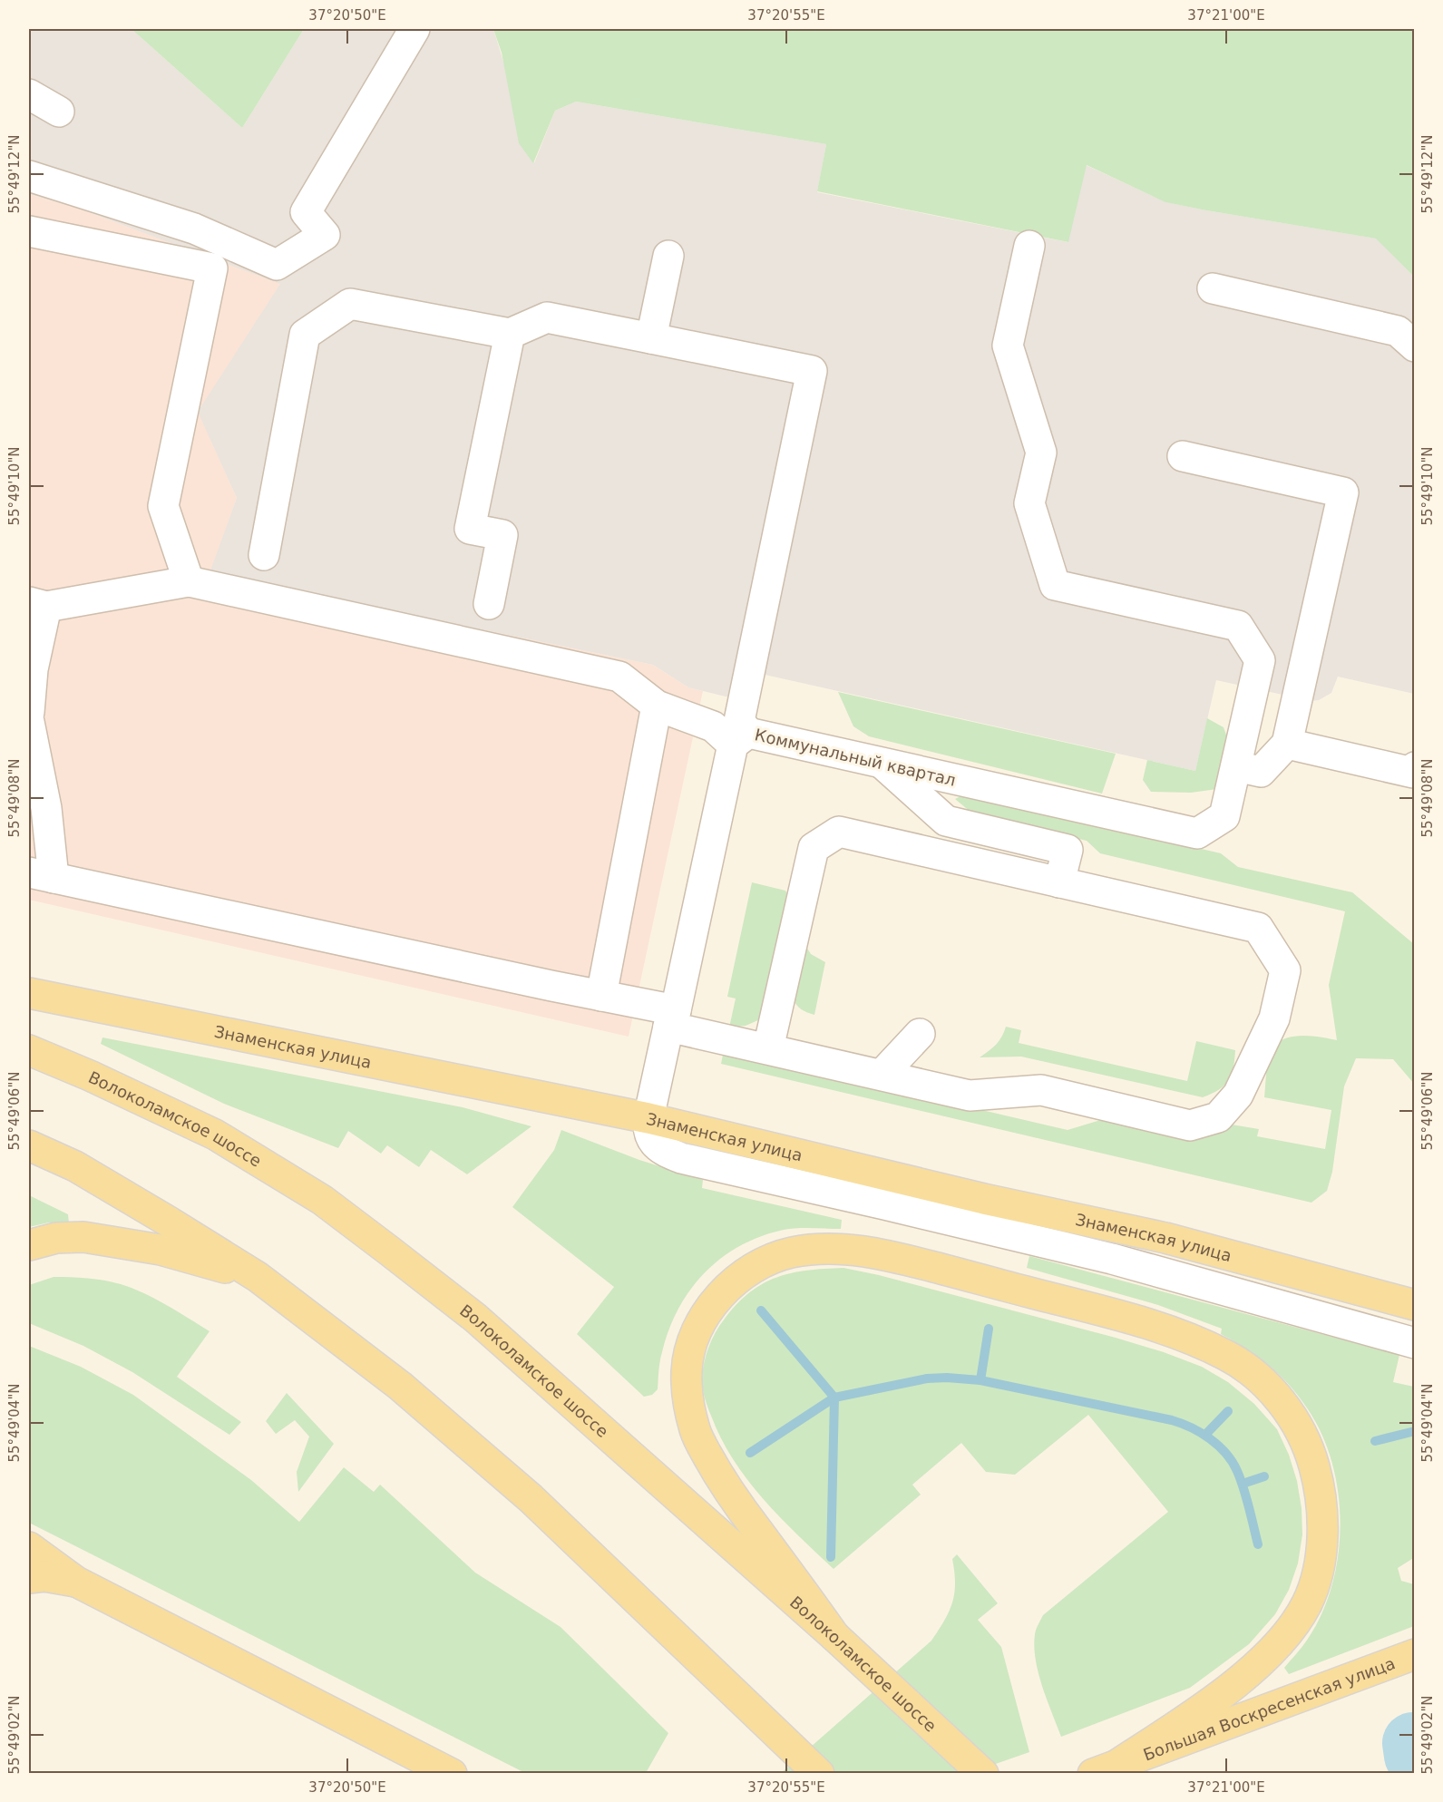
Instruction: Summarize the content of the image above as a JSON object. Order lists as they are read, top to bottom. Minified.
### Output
{"streets":{"main road":["Знаменская улица","Волоколамское шоссе","Большая Воскресенская улица"],"street":["Коммунальный квартал"]},"crossings":[["Коммунальный квартал","Знаменская улица"]],"coordinates":["37°20'50\"E","37°20'55\"E","37°21'00\"E","55°49'12\"N","55°49'10\"N","55°49'08\"N","55°49'06\"N","55°49'04\"N","55°49'02\"N"]}
